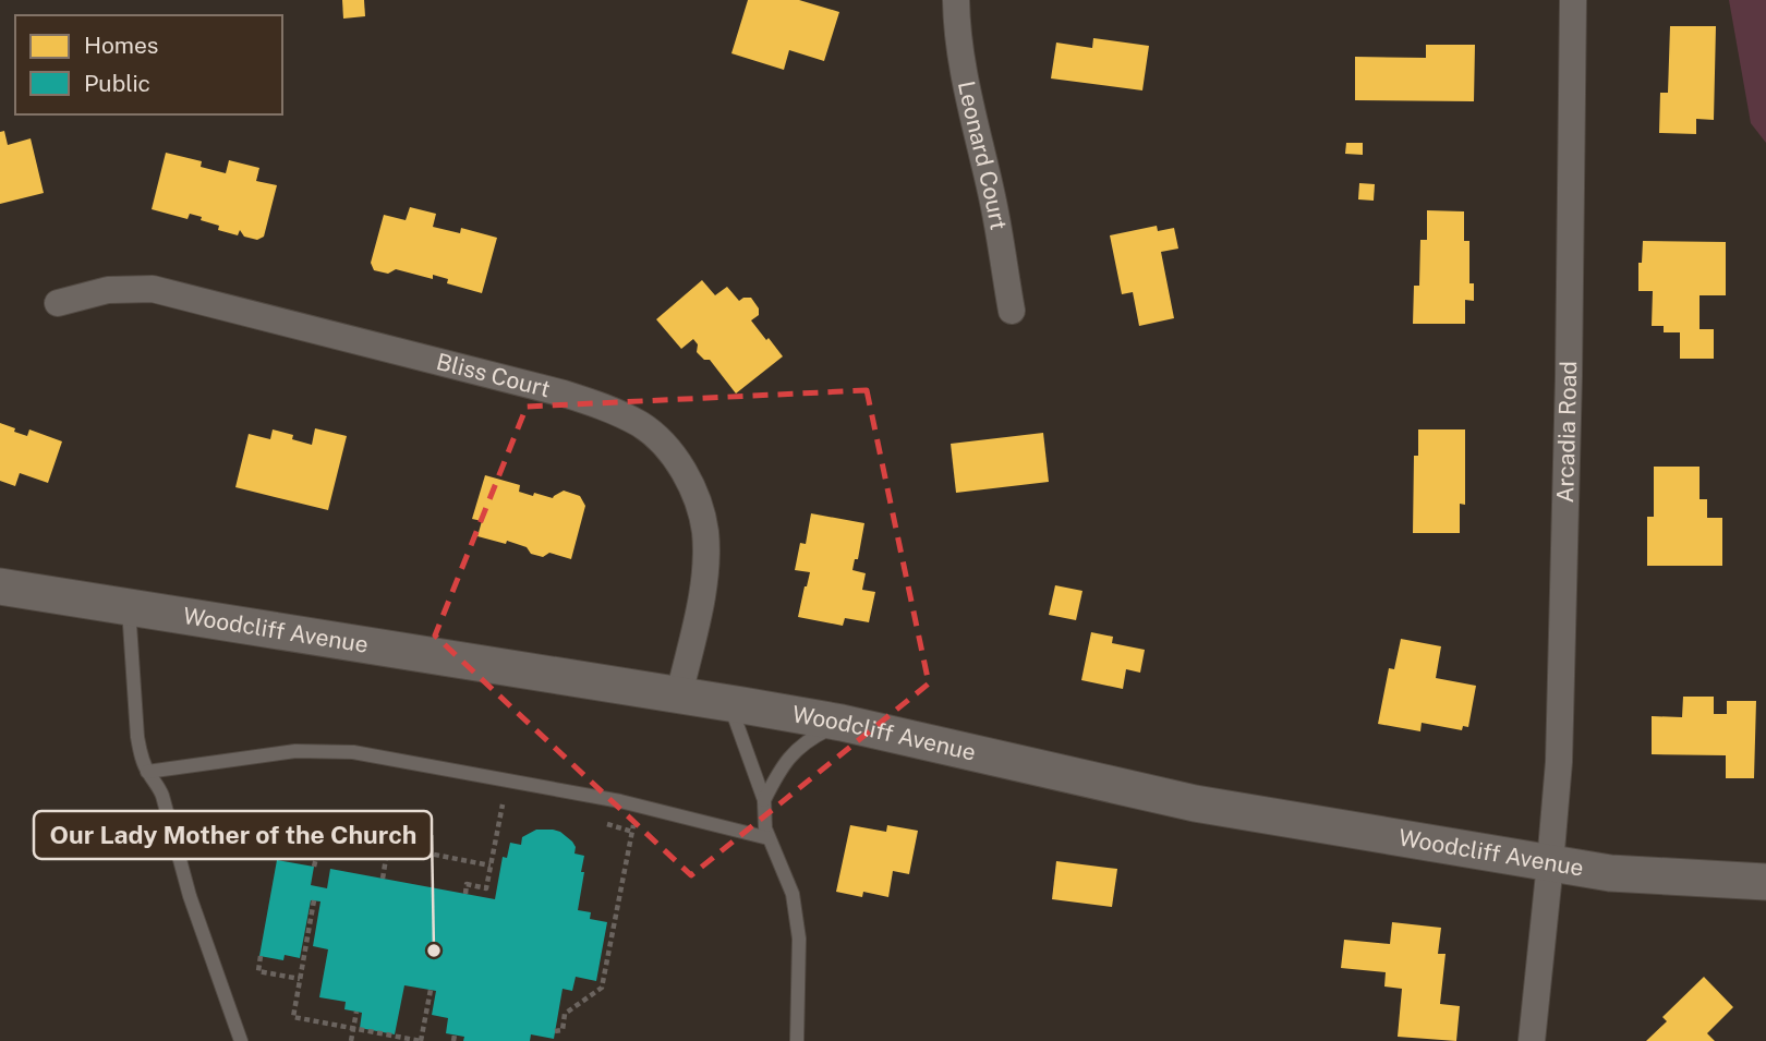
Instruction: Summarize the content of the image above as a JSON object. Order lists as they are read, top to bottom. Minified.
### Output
{"streets":{"main road":["Woodcliff Avenue"],"street":["Leonard Court","Bliss Court","Arcadia Road"]},"crossings":[["Bliss Court","Woodcliff Avenue"],["Arcadia Road","Woodcliff Avenue"]],"places":["Our Lady Mother of the Church"],"legend":["Homes","Public"]}
